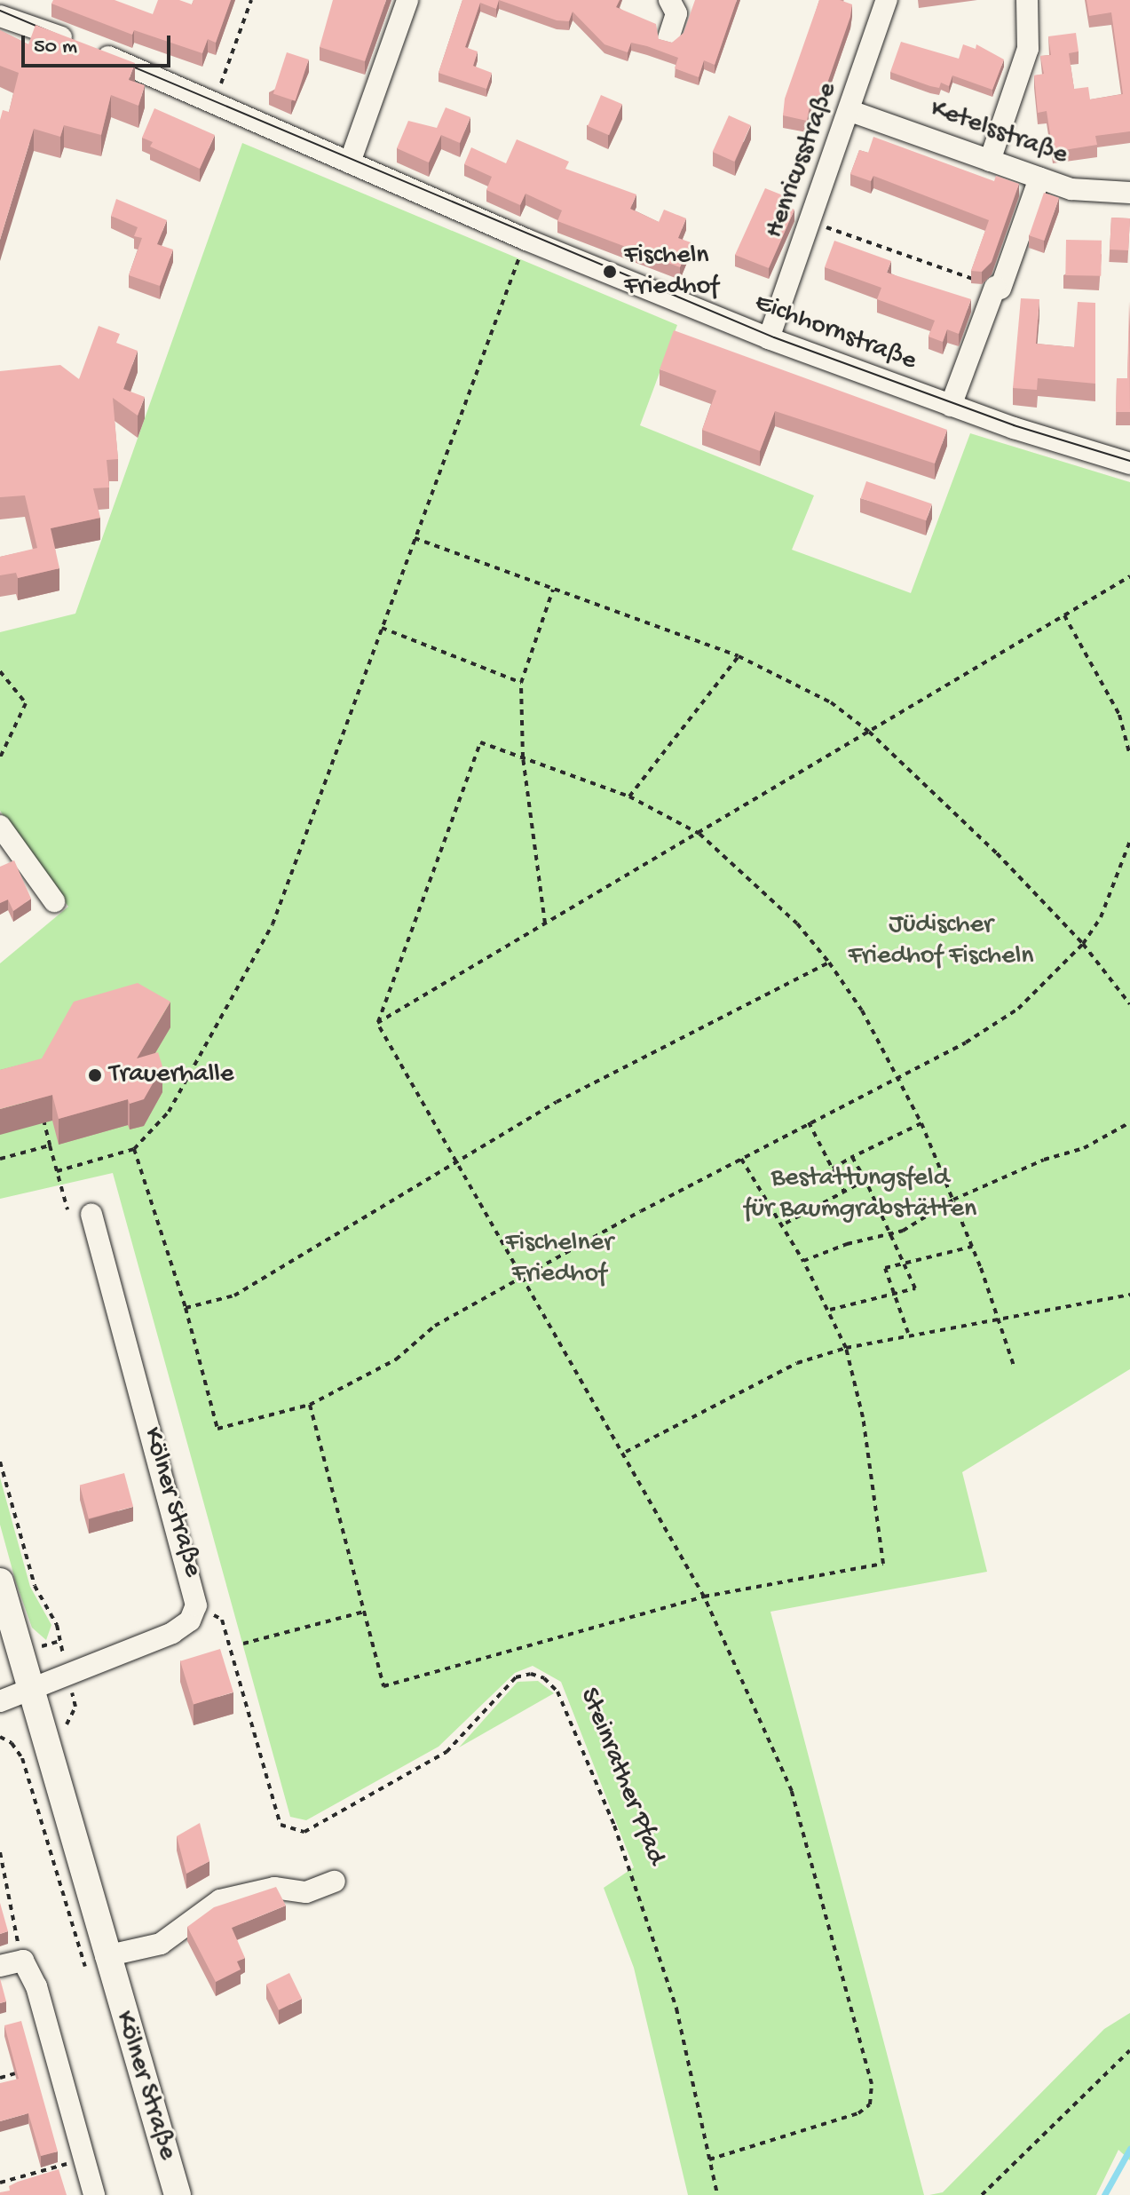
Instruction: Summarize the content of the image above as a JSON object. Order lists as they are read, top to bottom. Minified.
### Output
{"streets":{"main road":["Kölner Straße"],"street":["Ketelsstraße","Henricusstraße","Eichhornstraße"],"path":["Steinrather Pfad"]},"crossings":[["Ketelsstraße","Henricusstraße"],["Henricusstraße","Eichhornstraße"],["Kölner Straße","Steinrather Pfad"]],"parks":["Jüdischer Friedhof Fischeln","Bestattungsfeld für Baumgrabstätten","Fischelner Friedhof"],"places":["Fischeln Friedhof","Trauerhalle"],"scale_bar":"50 m"}
